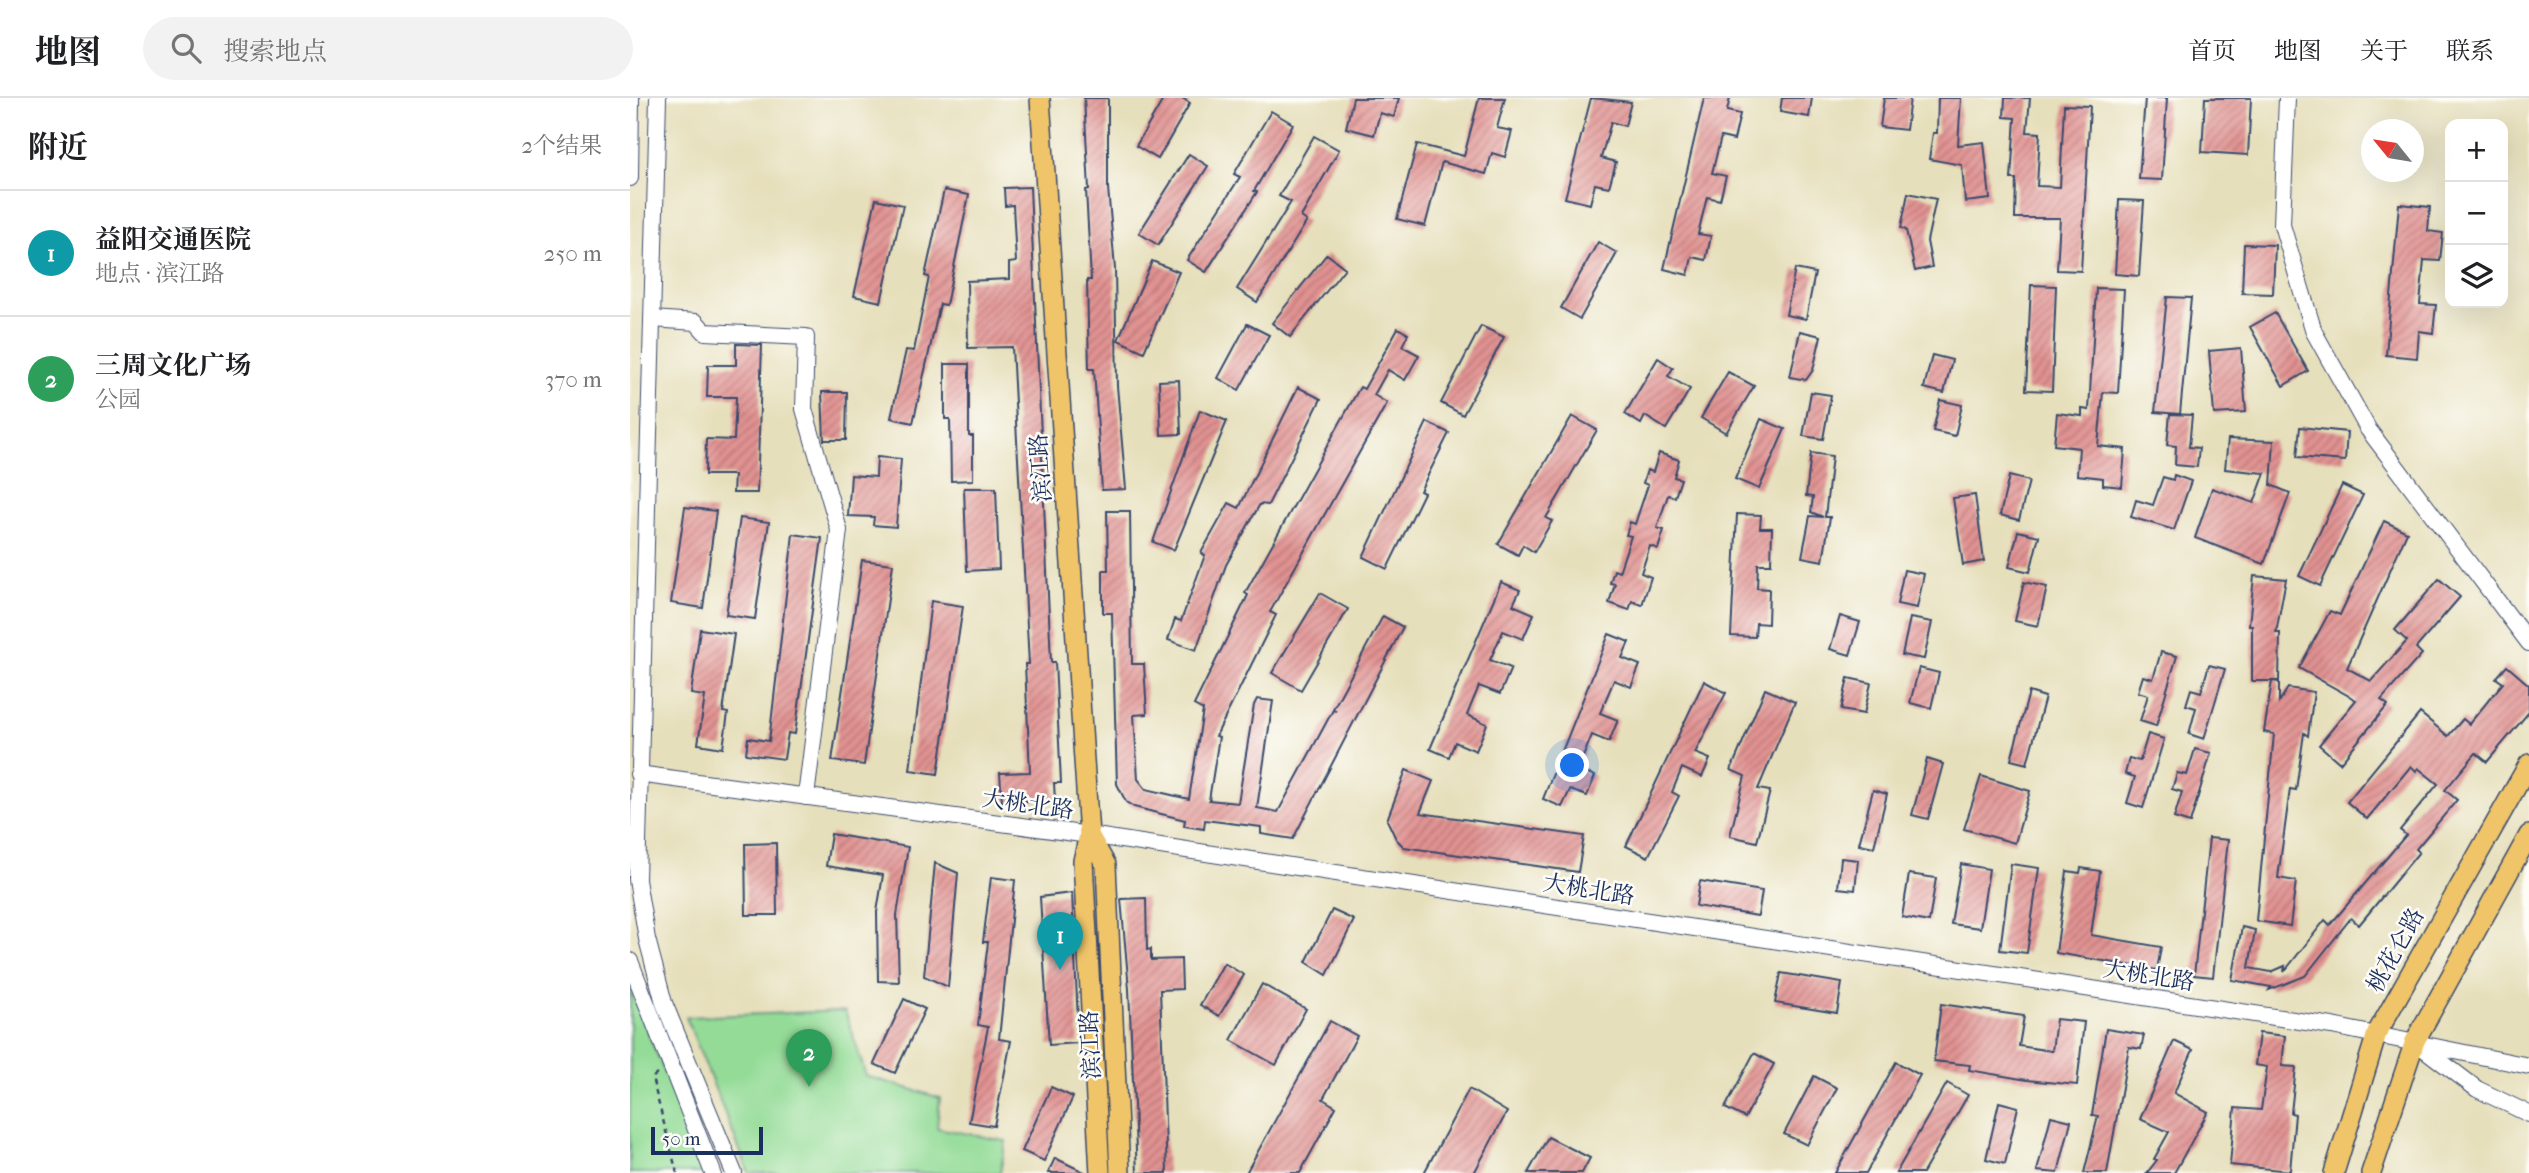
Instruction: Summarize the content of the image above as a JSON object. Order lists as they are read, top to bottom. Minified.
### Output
{"streets":{"main road":["滨江路","桃花仑路"],"street":["大桃北路"]},"crossings":[["滨江路","大桃北路"],["大桃北路","桃花仑路"]],"scale_bar":"50 m","north":"top left","page":{"header":"地图","search":"搜索地点","nav":["首页","地图","关于","联系"],"heading":["附近","2个结果"],"map_buttons":["+","−"],"list":[{"mark":"1","name":"益阳交通医院","note":"地点 · 滨江路","value":"250 m"},{"mark":"2","name":"三周文化广场","note":"公园","value":"370 m"}],"pins":["1","2"],"scale":"50 m"}}
